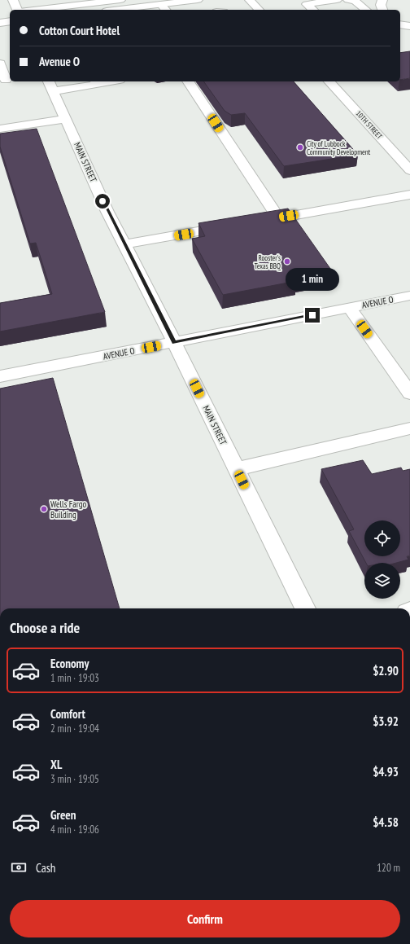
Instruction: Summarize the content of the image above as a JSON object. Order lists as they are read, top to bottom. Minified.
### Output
{"streets":{"main road":["10TH STREET","MAIN STREET","AVENUE O"]},"crossings":[["MAIN STREET","AVENUE O"]],"places":["City of Lubbock Community Development","Rooster's Texas BBQ","Wells Fargo Building"],"page":{"banner":["Cotton Court Hotel","Avenue O"],"bubble":"1 min","heading":"Choose a ride","list":[{"name":"Economy","note":"1 min · 19:03","value":"$2.90"},{"name":"Comfort","note":"2 min · 19:04","value":"$3.92"},{"name":"XL","note":"3 min · 19:05","value":"$4.93"},{"name":"Green","note":"4 min · 19:06","value":"$4.58"}],"pay":["Cash","120 m"],"buttons":"Confirm"}}
